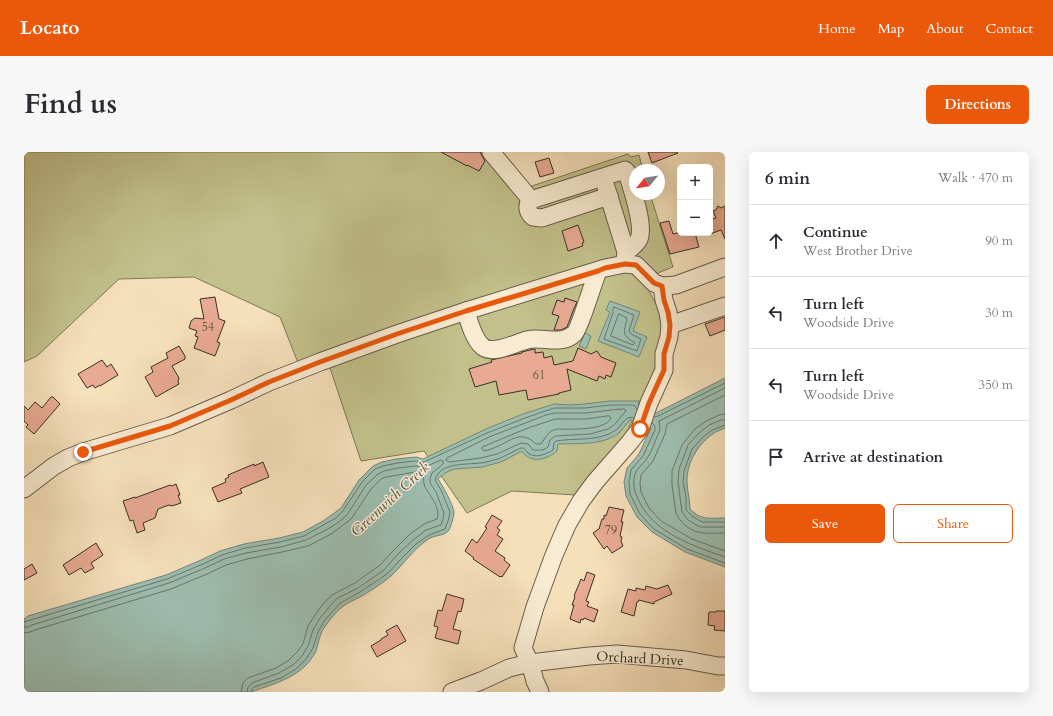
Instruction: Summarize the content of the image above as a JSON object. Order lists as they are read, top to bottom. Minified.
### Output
{"streets":{"street":["Orchard Drive"]},"water":["Greenwich Creek"],"house_numbers":["54","61","79"],"north":"bottom left","page":{"header":"Locato","nav":["Home","Map","About","Contact"],"title":"Find us","buttons":["Directions",["Save","Share"]],"heading":["6 min","Walk · 470 m"],"map_buttons":["+","−"],"list":[["Continue","West Brother Drive","90 m"],["Turn left","Woodside Drive","30 m"],["Turn left","Woodside Drive","350 m"],"Arrive at destination"]}}
